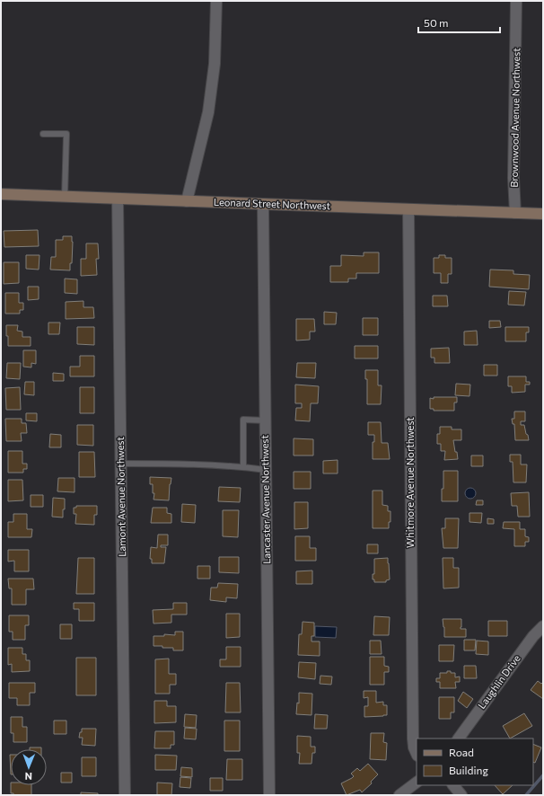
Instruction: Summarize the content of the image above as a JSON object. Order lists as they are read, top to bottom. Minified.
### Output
{"streets":{"main road":["Leonard Street Northwest"],"street":["Brownwood Avenue Northwest","Whitmore Avenue Northwest","Lamont Avenue Northwest","Lancaster Avenue Northwest","Laughlin Drive"]},"crossings":[["Brownwood Avenue Northwest","Leonard Street Northwest"],["Leonard Street Northwest","Whitmore Avenue Northwest"],["Leonard Street Northwest","Lamont Avenue Northwest"],["Leonard Street Northwest","Lancaster Avenue Northwest"]],"legend":["Road","Building"],"scale_bar":"50 m","north":"bottom"}
